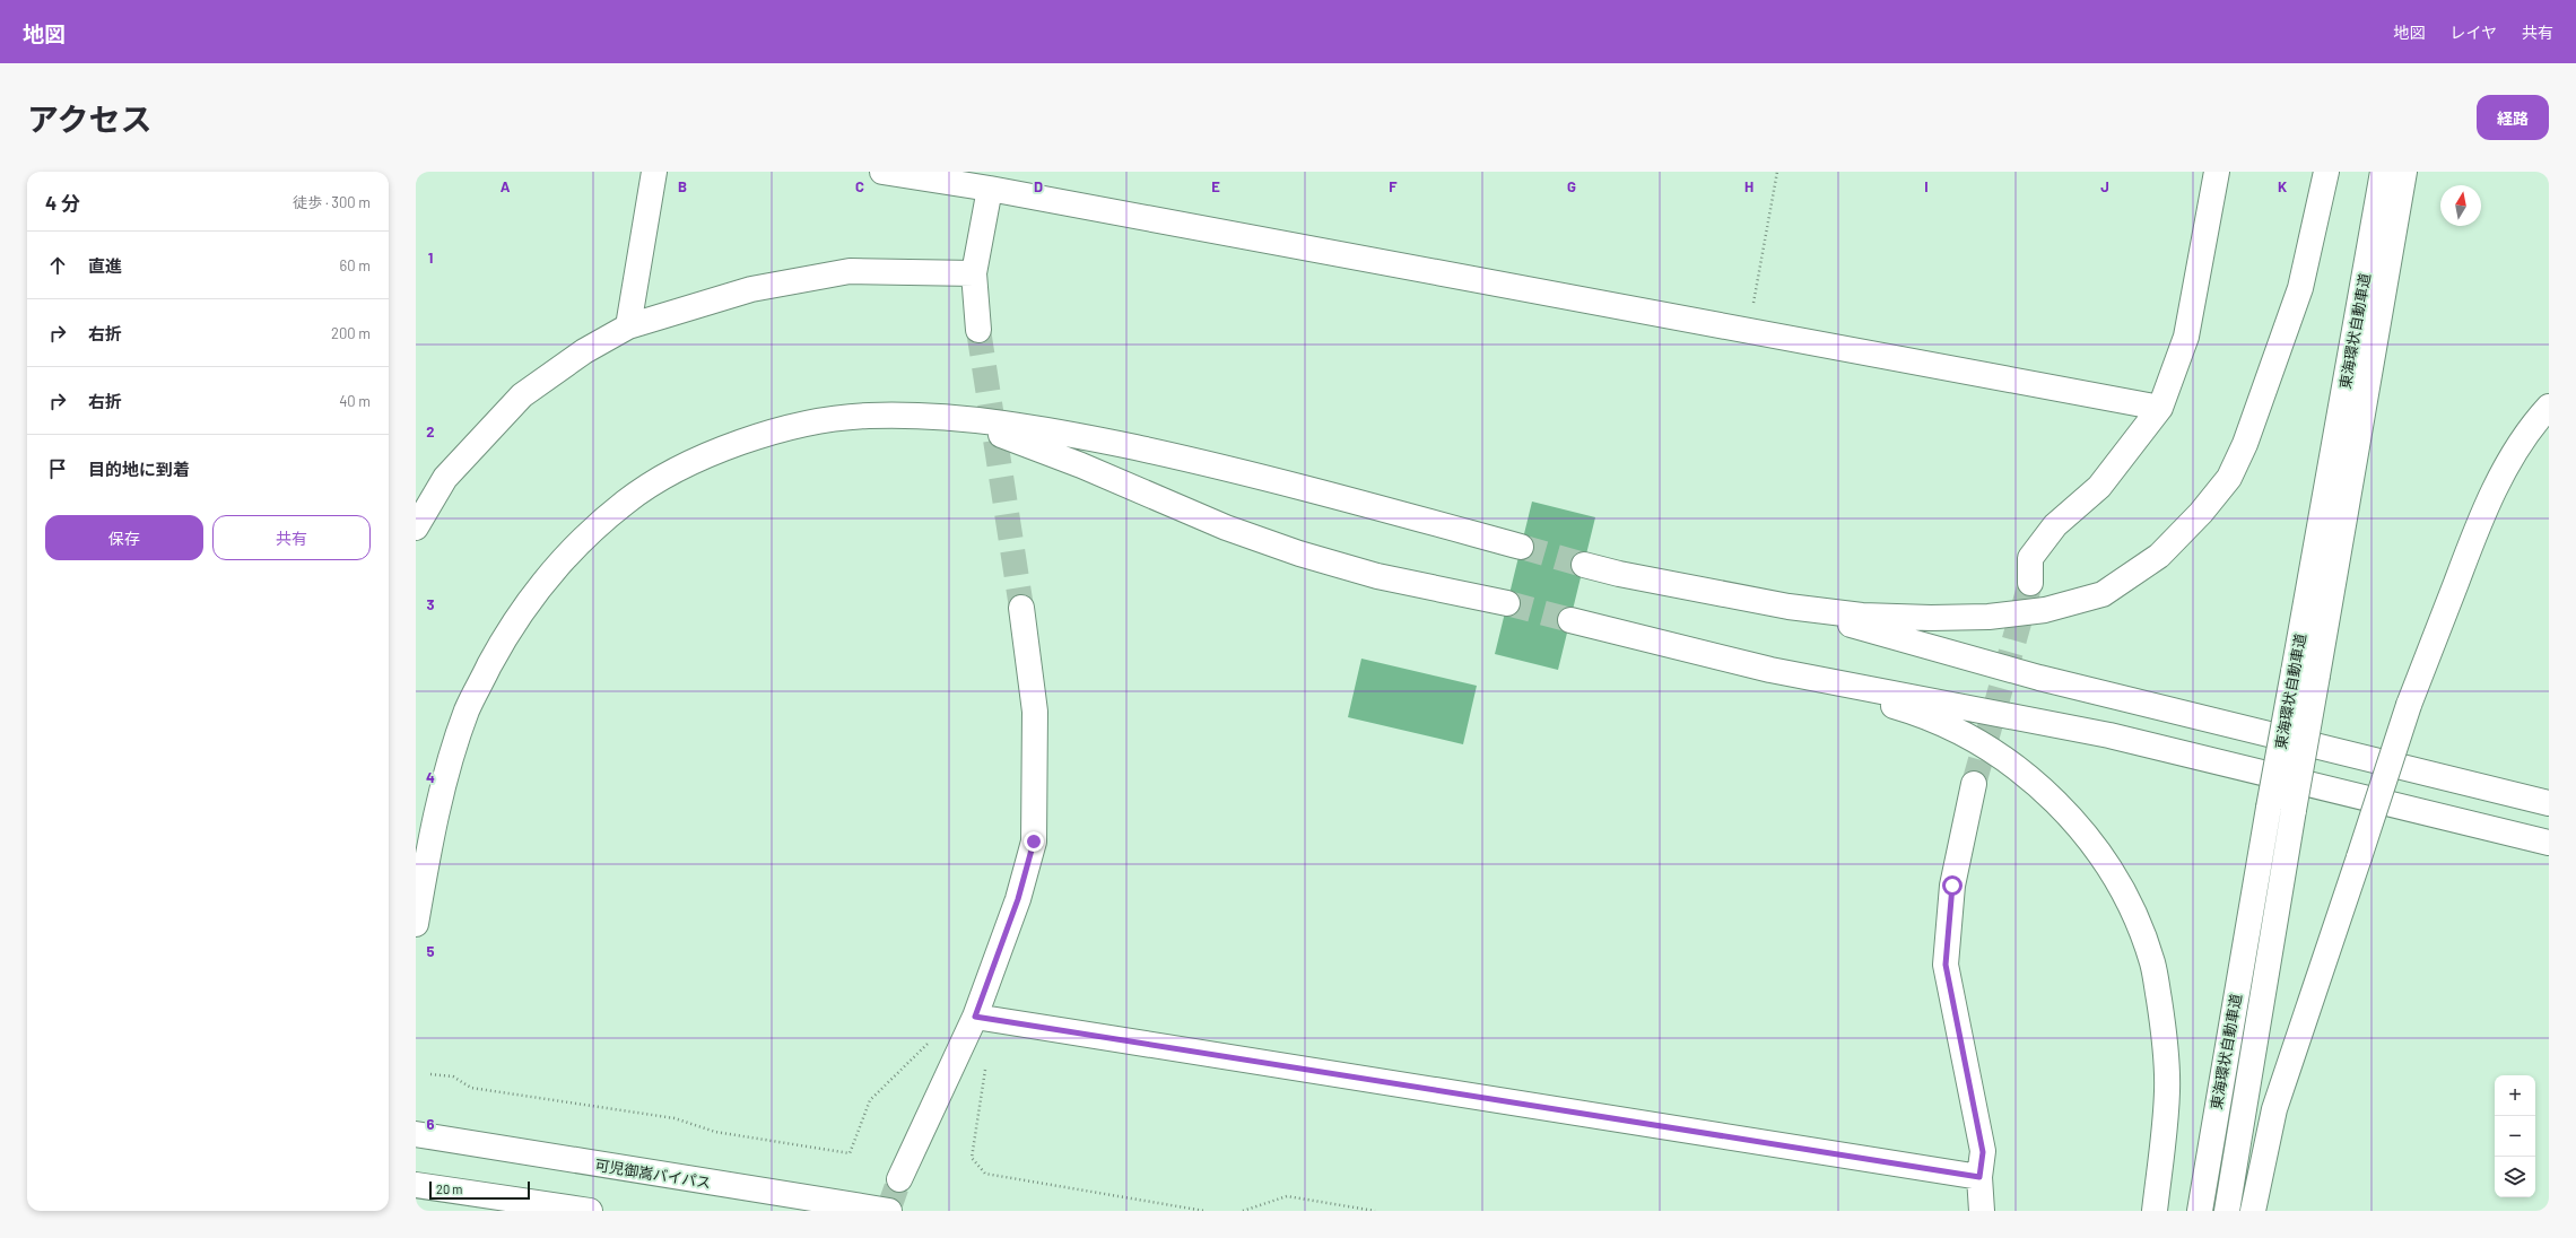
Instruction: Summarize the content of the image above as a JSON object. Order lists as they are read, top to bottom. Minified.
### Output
{"streets":{"main road":["東海環状自動車道","可児御嵩バイパス"]},"scale_bar":"20 m","north":"top","page":{"header":"地図","nav":["地図","レイヤ","共有"],"title":"アクセス","buttons":["経路",["保存","共有"]],"heading":["4 分","徒歩 · 300 m"],"list":[["直進","60 m"],["右折","200 m"],["右折","40 m"],"目的地に到着"],"map_buttons":["+","−"],"scale":"20 m"},"grid":{"columns":["A","B","C","D","E","F","G","H","I","J","K"],"rows":["1","2","3","4","5","6"]}}
